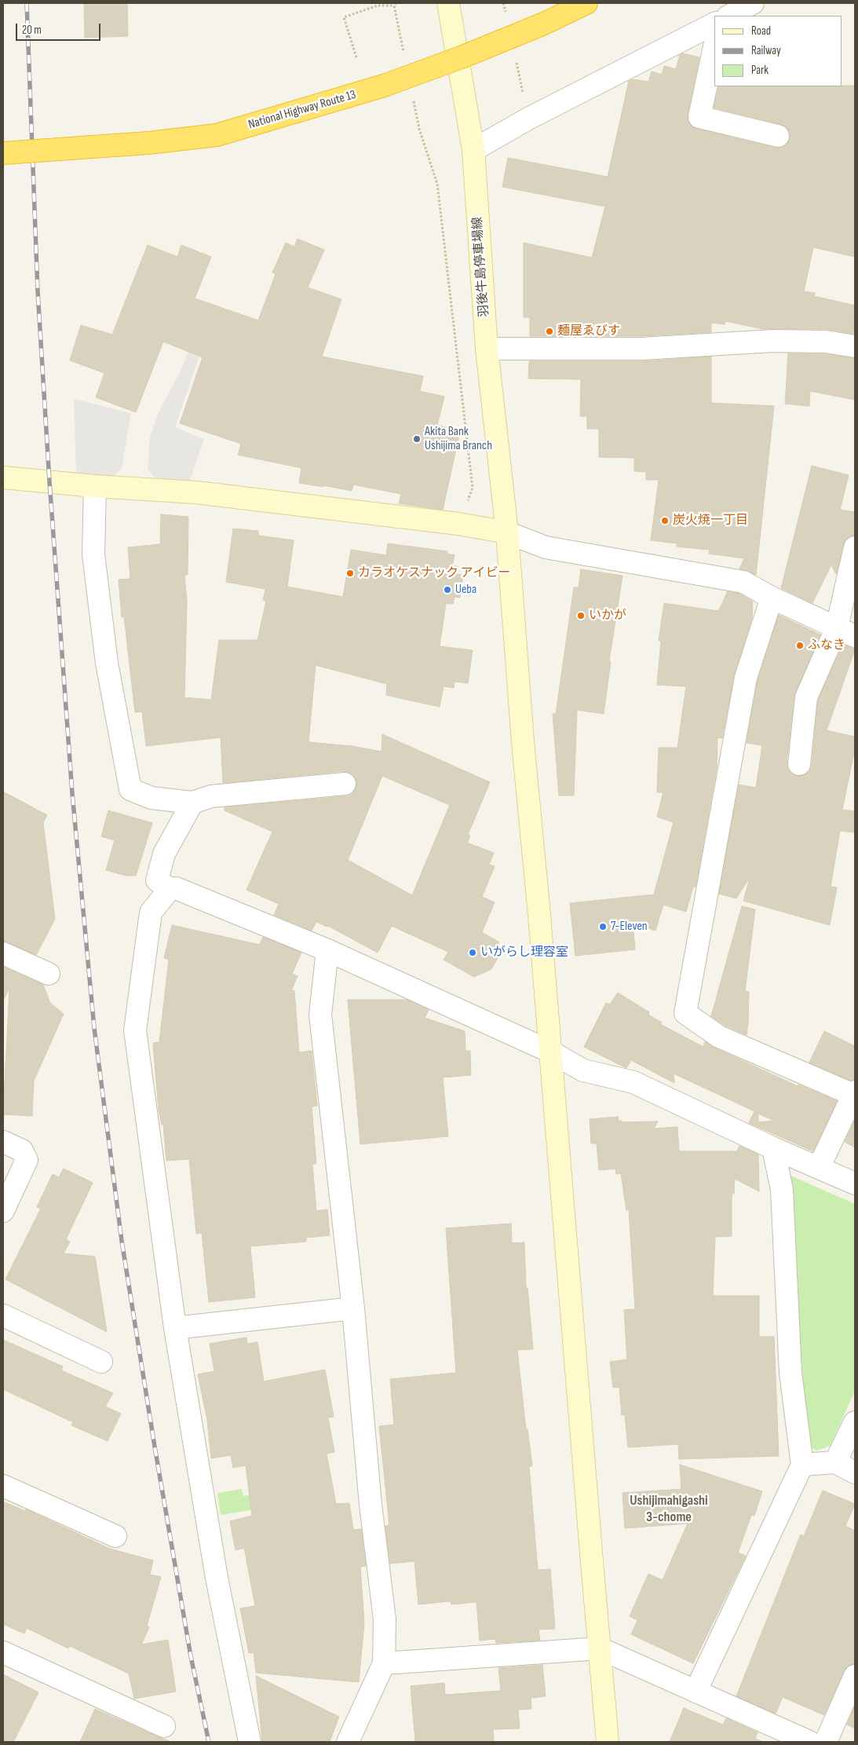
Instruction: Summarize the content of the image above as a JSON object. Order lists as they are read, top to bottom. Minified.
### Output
{"streets":{"highway":["National Highway Route 13"],"street":["羽後牛島停車場線"]},"districts":["Ushijimahigashi 3-chome"],"places":["麺屋ゑびす","Akita Bank Ushijima Branch","炭火焼一丁目","カラオケスナック アイビー","Ueba","いかが","ふなき","7-Eleven","いがらし理容室"],"legend":["Road","Railway","Park"],"scale_bar":"20 m"}
